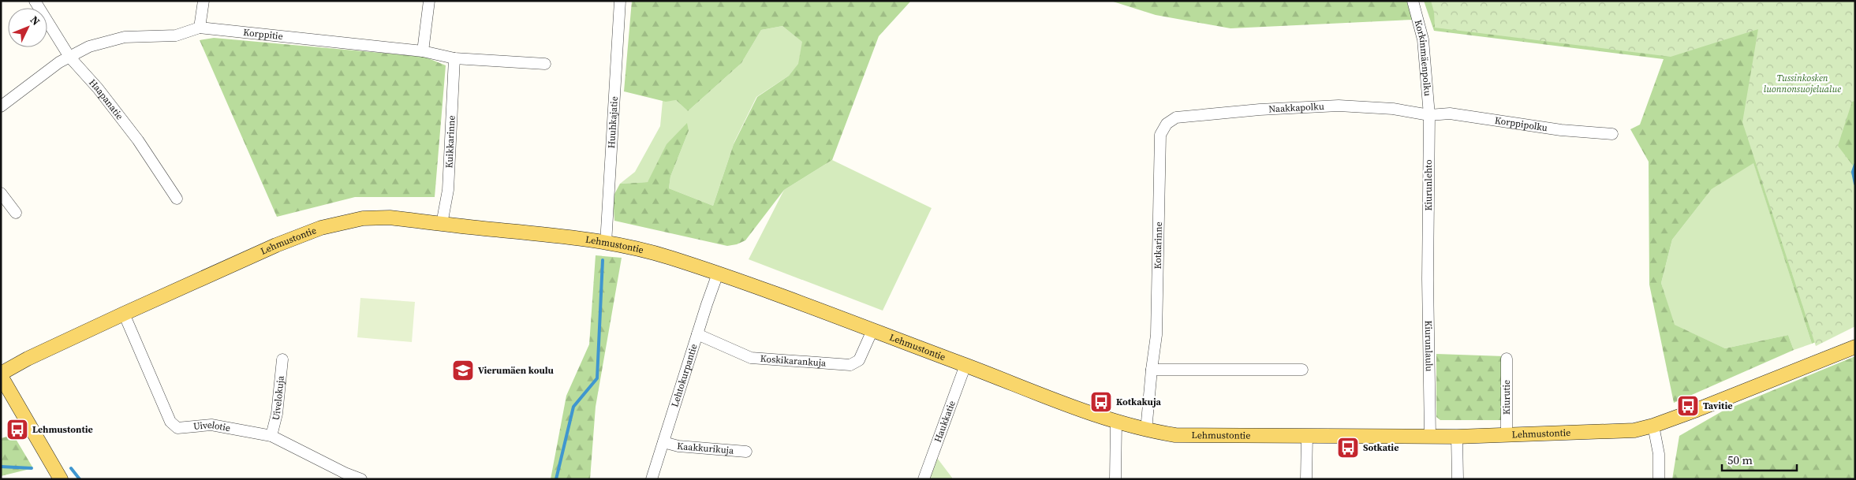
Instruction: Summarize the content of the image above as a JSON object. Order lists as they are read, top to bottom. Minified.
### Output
{"streets":{"main road":["Lehmustontie"],"street":["Korppitie","Korkinmäenpolku","Haapanatie","Naakkapolku","Huuhkajatie","Korppipolku","Kuikkarinne","Kiurunlehto","Kotkarinne","Kiurunlaulu","Koskikarankuja","Lehtokurpantie","Kiurutie","Uivelokuja","Haukkatie","Uivelotie","Kaakkurikuja"]},"crossings":[["Korppitie","Haapanatie"],["Korppitie","Kuikkarinne"],["Korkinmäenpolku","Naakkapolku"],["Korkinmäenpolku","Korppipolku"],["Korkinmäenpolku","Kiurunlehto"],["Naakkapolku","Korppipolku"],["Naakkapolku","Kiurunlehto"],["Naakkapolku","Kotkarinne"],["Huuhkajatie","Lehmustontie"],["Korppipolku","Kiurunlehto"],["Kuikkarinne","Lehmustontie"],["Kiurunlehto","Kiurunlaulu"],["Lehmustontie","Kiurunlaulu"],["Lehmustontie","Koskikarankuja"],["Lehmustontie","Lehtokurpantie"],["Lehmustontie","Kiurutie"],["Lehmustontie","Haukkatie"],["Lehmustontie","Uivelotie"],["Koskikarankuja","Lehtokurpantie"],["Lehtokurpantie","Kaakkurikuja"],["Uivelokuja","Uivelotie"]],"parks":["Tussinkosken luonnonsuojelualue"],"places":{"school or university":["Vierumäen koulu"],"bus stop":["Kotkakuja","Tavitie","Lehmustontie","Sotkatie"]},"scale_bar":"50 m","north":"top right"}
